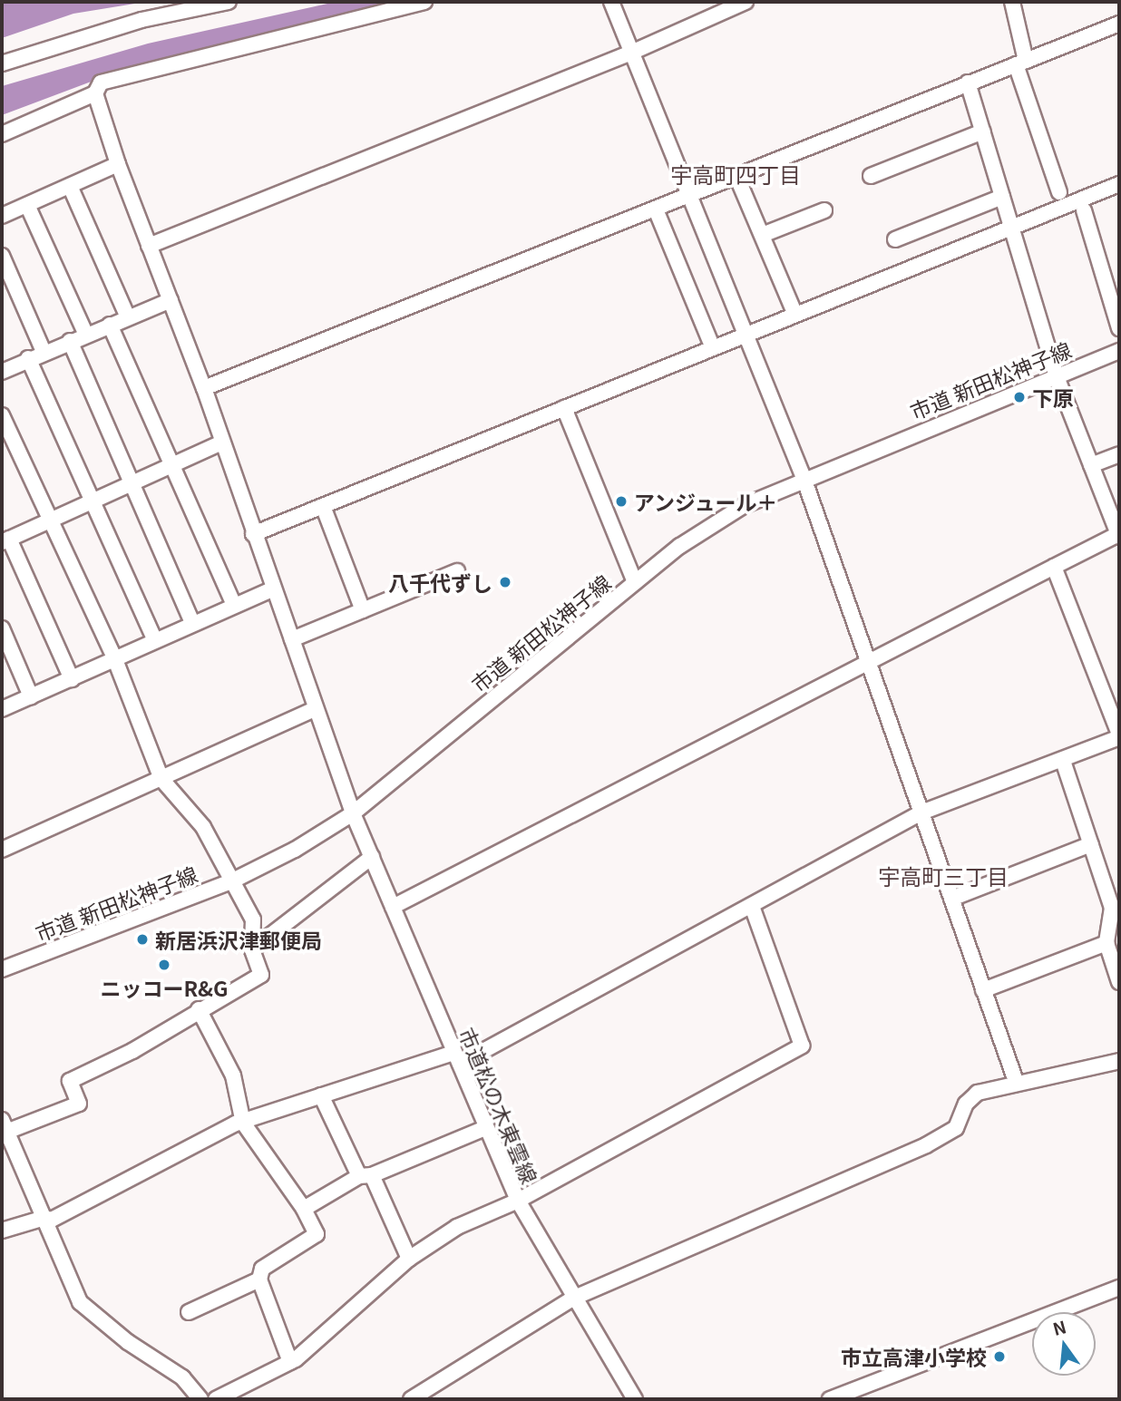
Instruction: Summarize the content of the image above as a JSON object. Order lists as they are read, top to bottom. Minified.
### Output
{"streets":{"street":["市道 新田松神子線","市道松の木東雲線"]},"crossings":[["市道 新田松神子線","市道松の木東雲線"]],"districts":["宇高町四丁目","宇高町三丁目"],"places":["下原","アンジュール＋","八千代ずし","新居浜沢津郵便局","ニッコーR&G","市立高津小学校"],"north":"top"}
